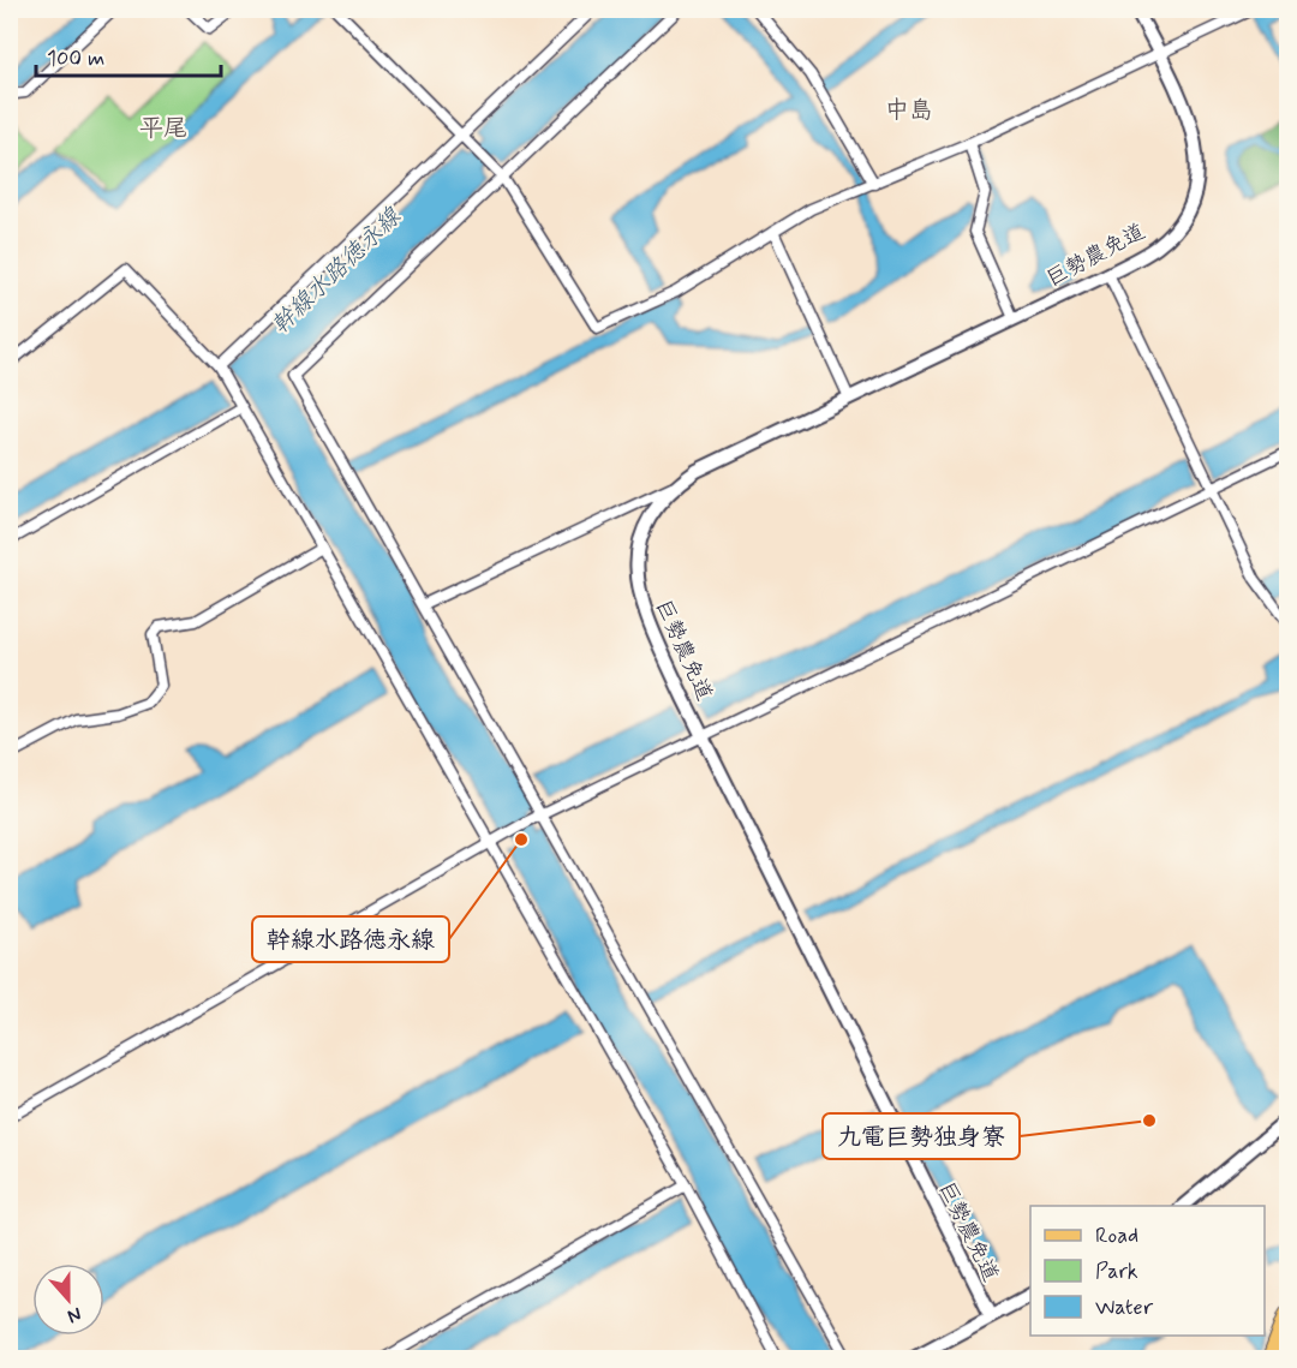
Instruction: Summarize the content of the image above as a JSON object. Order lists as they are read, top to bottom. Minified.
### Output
{"streets":{"street":["巨勢農免道"]},"districts":["中島","平尾"],"water":["幹線水路徳永線"],"places":["幹線水路徳永線","九電巨勢独身寮"],"legend":["Road","Park","Water"],"scale_bar":"100 m","north":"bottom"}
